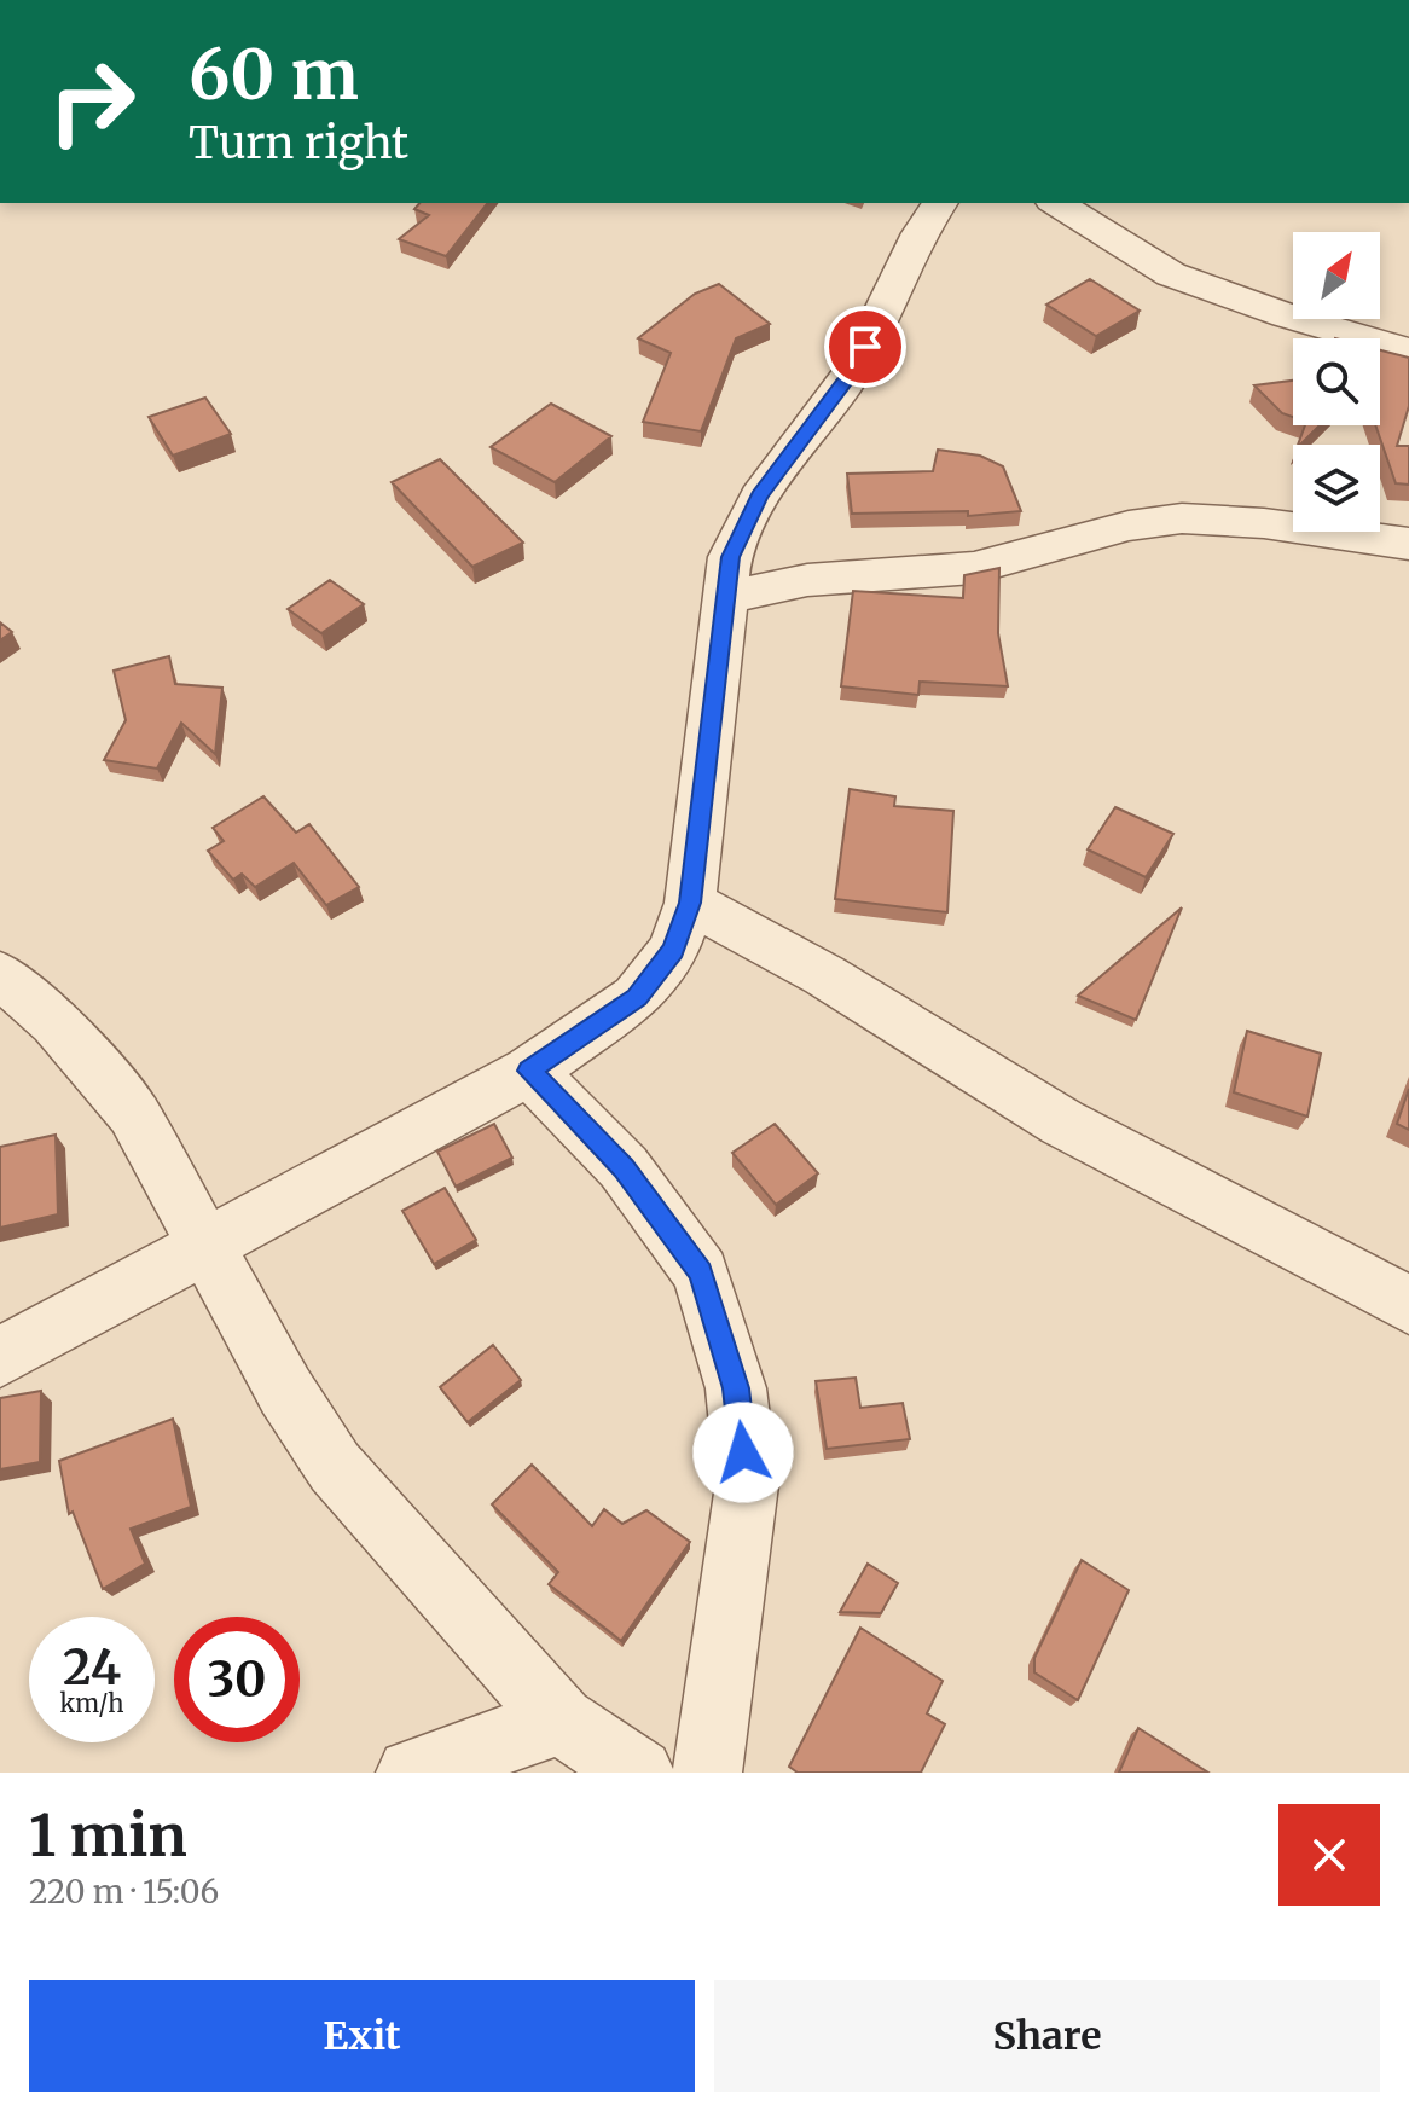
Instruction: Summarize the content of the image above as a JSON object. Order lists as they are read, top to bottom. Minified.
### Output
{"north":"top right","page":{"turn":["60 m","Turn right"],"speed":"24 km/h","limit":"30","heading":["1 min","220 m · 15:06"],"buttons":["Exit","Share"]}}
